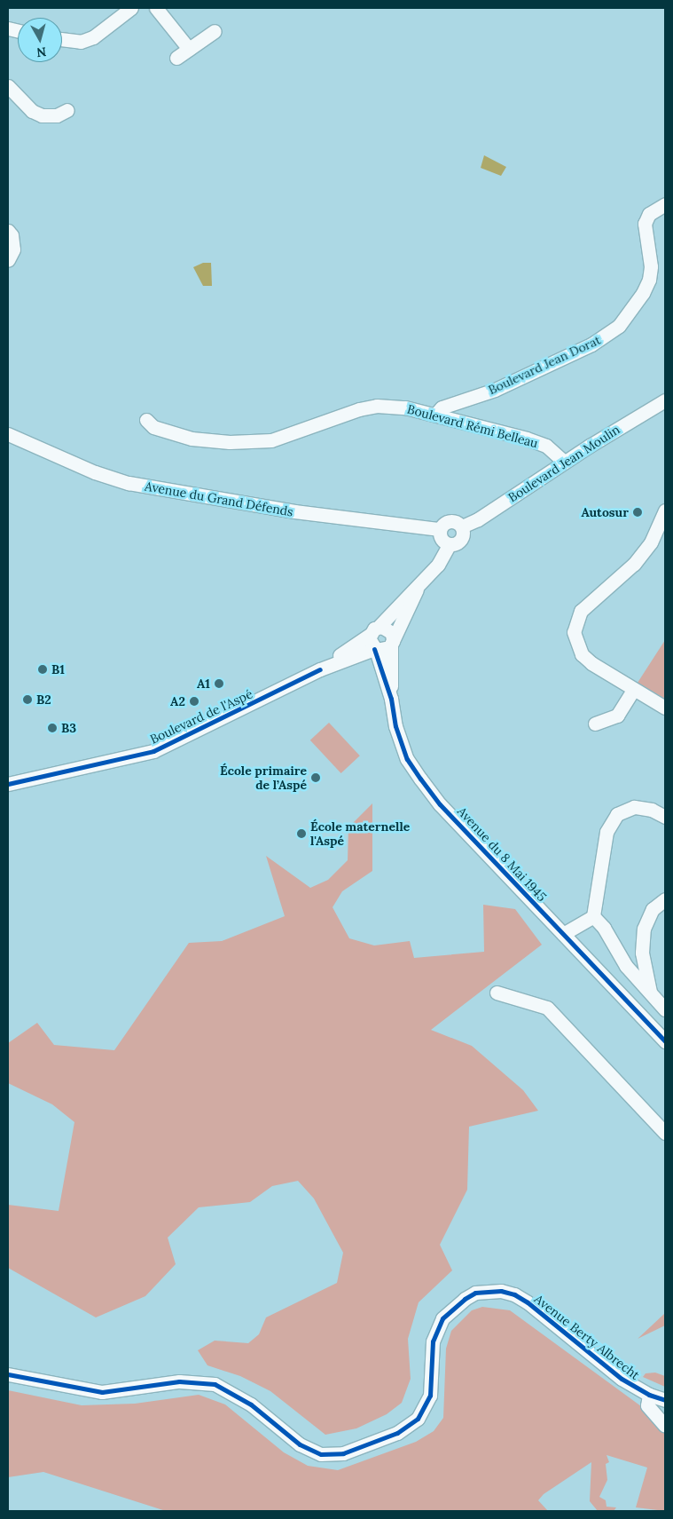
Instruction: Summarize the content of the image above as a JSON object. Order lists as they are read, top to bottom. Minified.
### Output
{"streets":{"street":["Boulevard Jean Dorat","Boulevard Rémi Belleau","Boulevard Jean Moulin","Avenue du Grand Défends","Boulevard de l'Aspé","Avenue du 8 Mai 1945","Avenue Berty Albrecht"]},"crossings":[["Boulevard Jean Dorat","Boulevard Rémi Belleau"],["Boulevard Rémi Belleau","Boulevard Jean Moulin"],["Boulevard Jean Moulin","Avenue du Grand Défends"],["Boulevard Jean Moulin","Boulevard de l'Aspé"],["Avenue du Grand Défends","Boulevard de l'Aspé"],["Boulevard de l'Aspé","Avenue du 8 Mai 1945"]],"places":["Autosur","B1","A1","B2","A2","B3","École primaire de l’Aspé","École maternelle l'Aspé"],"north":"bottom"}
